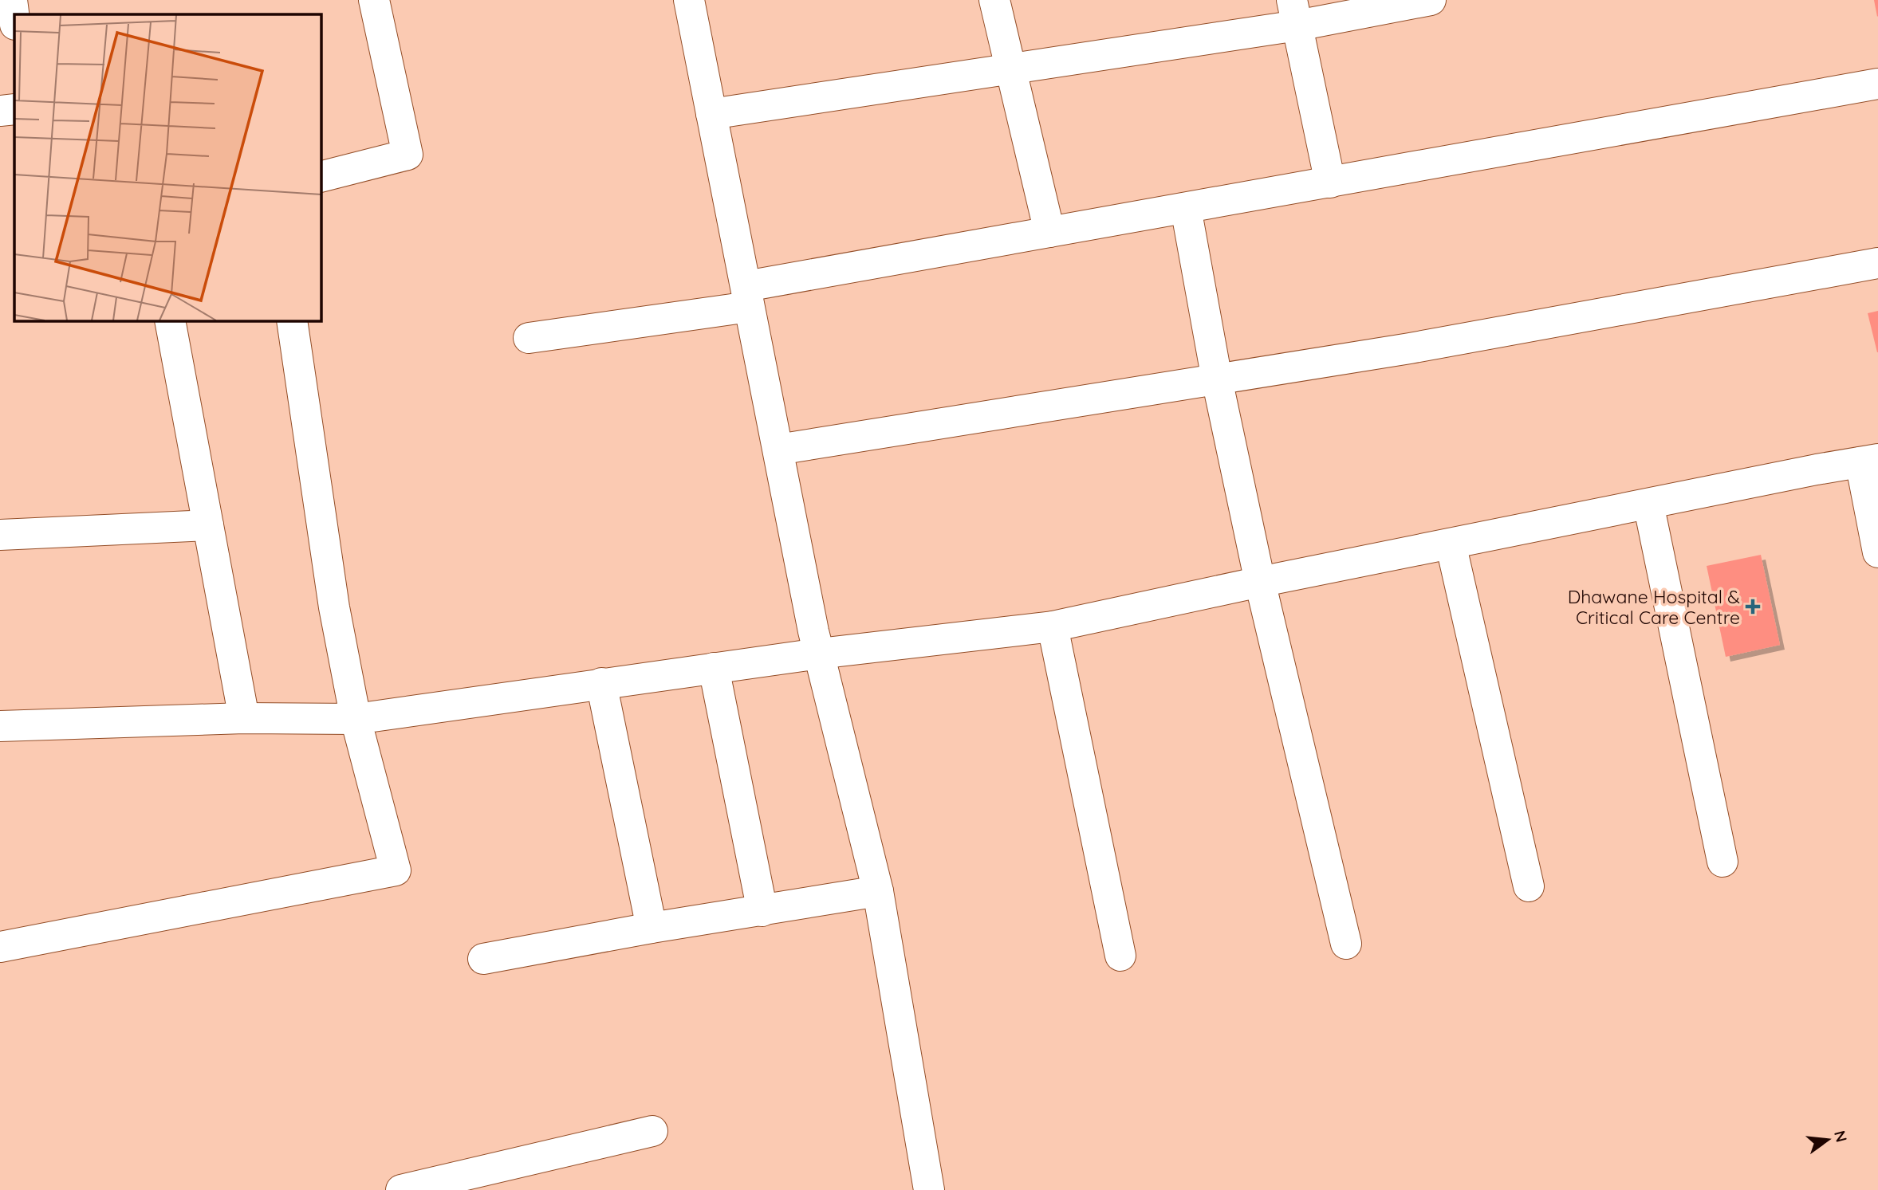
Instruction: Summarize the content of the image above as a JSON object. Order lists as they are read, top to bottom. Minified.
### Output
{"places":{"health":["Dhawane Hospital & Critical Care Centre"]},"north":"right"}
